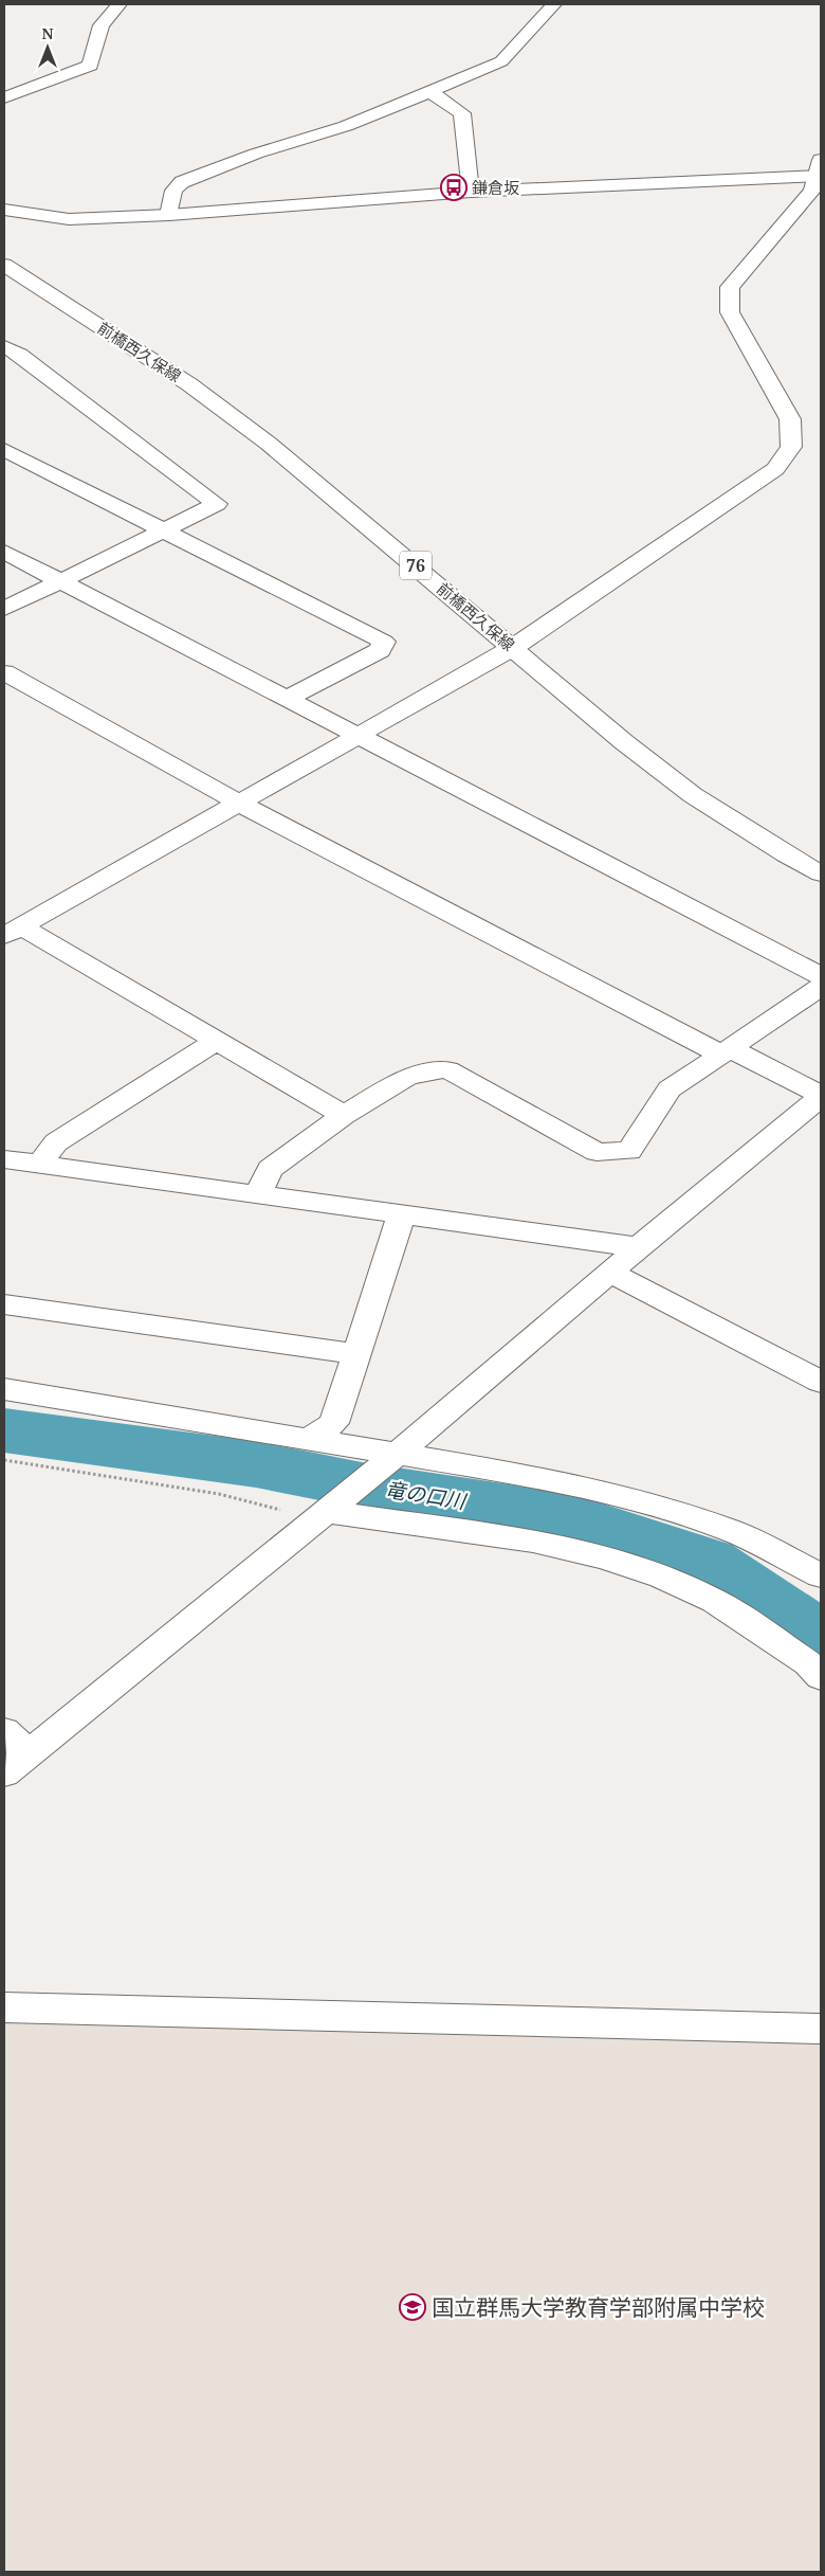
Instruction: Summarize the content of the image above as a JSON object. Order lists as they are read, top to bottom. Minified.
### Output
{"streets":{"street":["前橋西久保線","76"]},"water":["竜の口川"],"places":{"bus stop":["鎌倉坂"],"school or university":["国立群馬大学教育学部附属中学校"]},"north":"top"}
